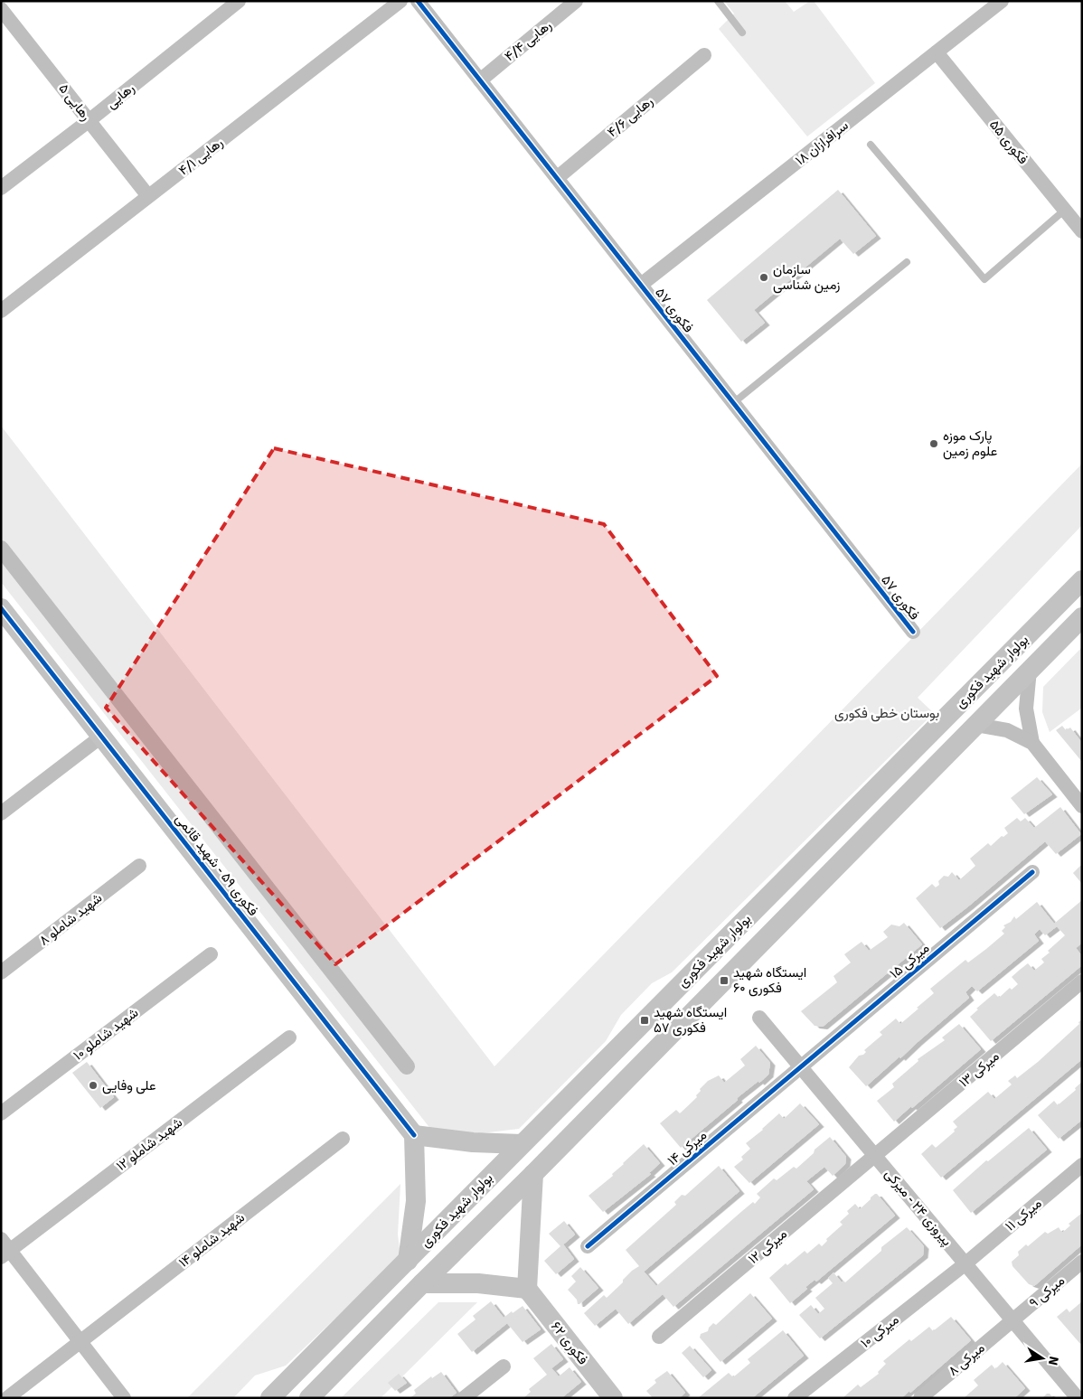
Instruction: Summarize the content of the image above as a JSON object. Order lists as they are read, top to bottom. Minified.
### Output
{"streets":{"main road":["بولوار شهید فکوری","فکوری ۵۹ - شهید قائمی","فکوری ۶۲"],"street":["رهایی ۴/۴","رهایی","رهایی ۵","رهایی ۴/۶","فکوری ۵۵","سرافرازان ۱۸","رهایی ۴/۱","فکوری ۵۷","شهید شاملو ۸","میرکی ۱۵","شهید شاملو ۱۰","میرکی ۱۳","شهید شاملو ۱۲","میرکی ۱۴","پیروزی ۲۴ - میرکی","میرکی ۱۱","شهید شاملو ۱۴","میرکی ۱۲","میرکی ۹","میرکی ۱۰","میرکی ۸"]},"crossings":[["رهایی ۴/۴","فکوری ۵۷"],["رهایی","رهایی ۵"],["رهایی ۵","رهایی ۴/۱"],["رهایی ۴/۶","فکوری ۵۷"],["فکوری ۵۵","سرافرازان ۱۸"],["سرافرازان ۱۸","فکوری ۵۷"],["میرکی ۱۵","میرکی ۱۴"],["میرکی ۱۵","پیروزی ۲۴ - میرکی"],["میرکی ۱۳","پیروزی ۲۴ - میرکی"],["میرکی ۱۳","میرکی ۱۲"],["میرکی ۱۴","پیروزی ۲۴ - میرکی"],["پیروزی ۲۴ - میرکی","میرکی ۱۱"],["پیروزی ۲۴ - میرکی","میرکی ۱۲"],["پیروزی ۲۴ - میرکی","میرکی ۹"],["پیروزی ۲۴ - میرکی","میرکی ۱۰"],["پیروزی ۲۴ - میرکی","میرکی ۸"],["میرکی ۱۱","میرکی ۱۰"],["میرکی ۹","میرکی ۸"]],"parks":["بوستان خطی فکوری"],"places":{"other":["سازمان زمین شناسی","پارک موزه علوم زمین","علی وفایی"],"transit":["ایستگاه شهید فکوری ۶۰","ایستگاه شهید فکوری ۵۷"]},"north":"right"}
